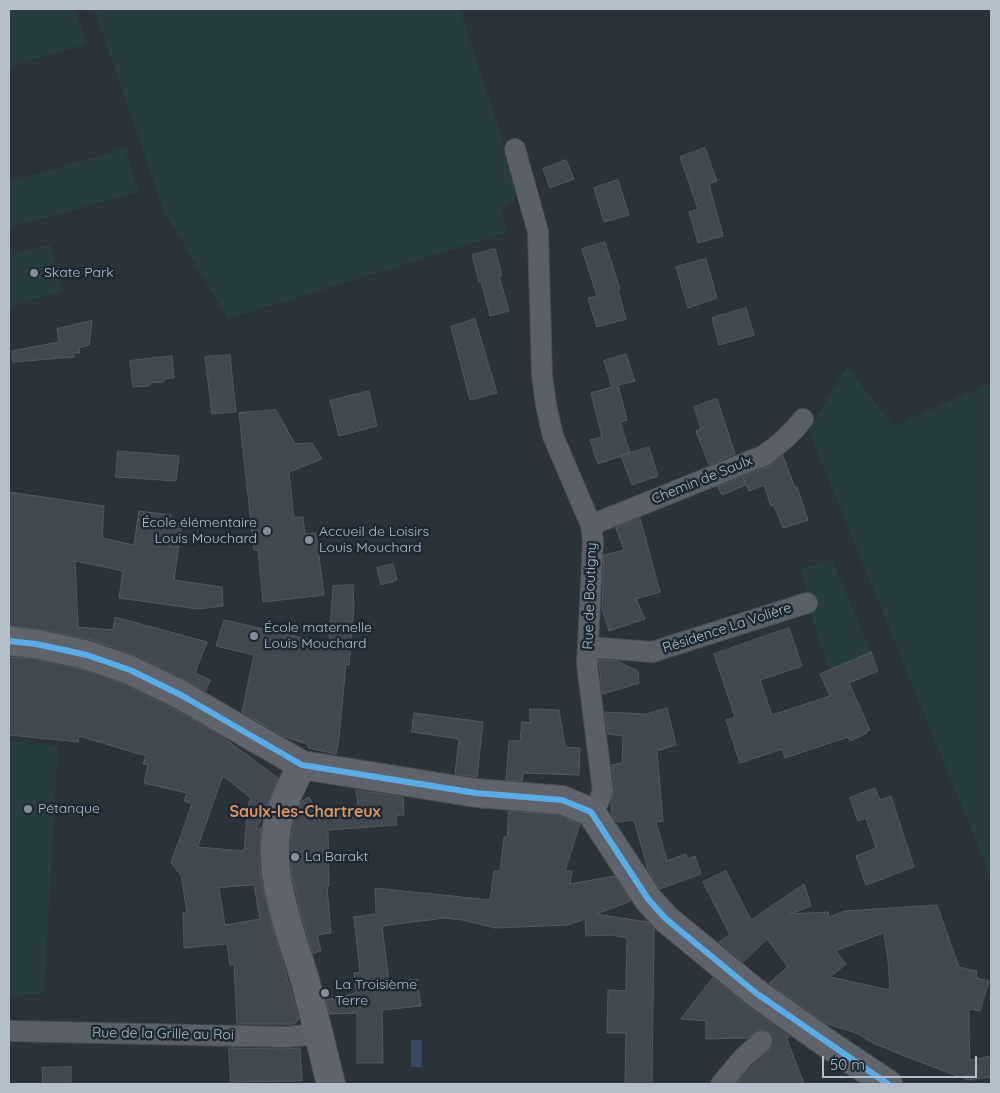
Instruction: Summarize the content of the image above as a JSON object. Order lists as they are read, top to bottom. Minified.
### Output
{"streets":{"street":["Chemin de Saulx","Rue de Boutigny","Résidence La Volière","Rue de la Grille au Roi"]},"crossings":[["Chemin de Saulx","Rue de Boutigny"],["Rue de Boutigny","Résidence La Volière"]],"districts":["Saulx-les-Chartreux"],"places":["Skate Park","École élémentaire Louis Mouchard","Accueil de Loisirs Louis Mouchard","École maternelle Louis Mouchard","Pétanque","La Barakt","La Troisième Terre"],"scale_bar":"50 m"}
